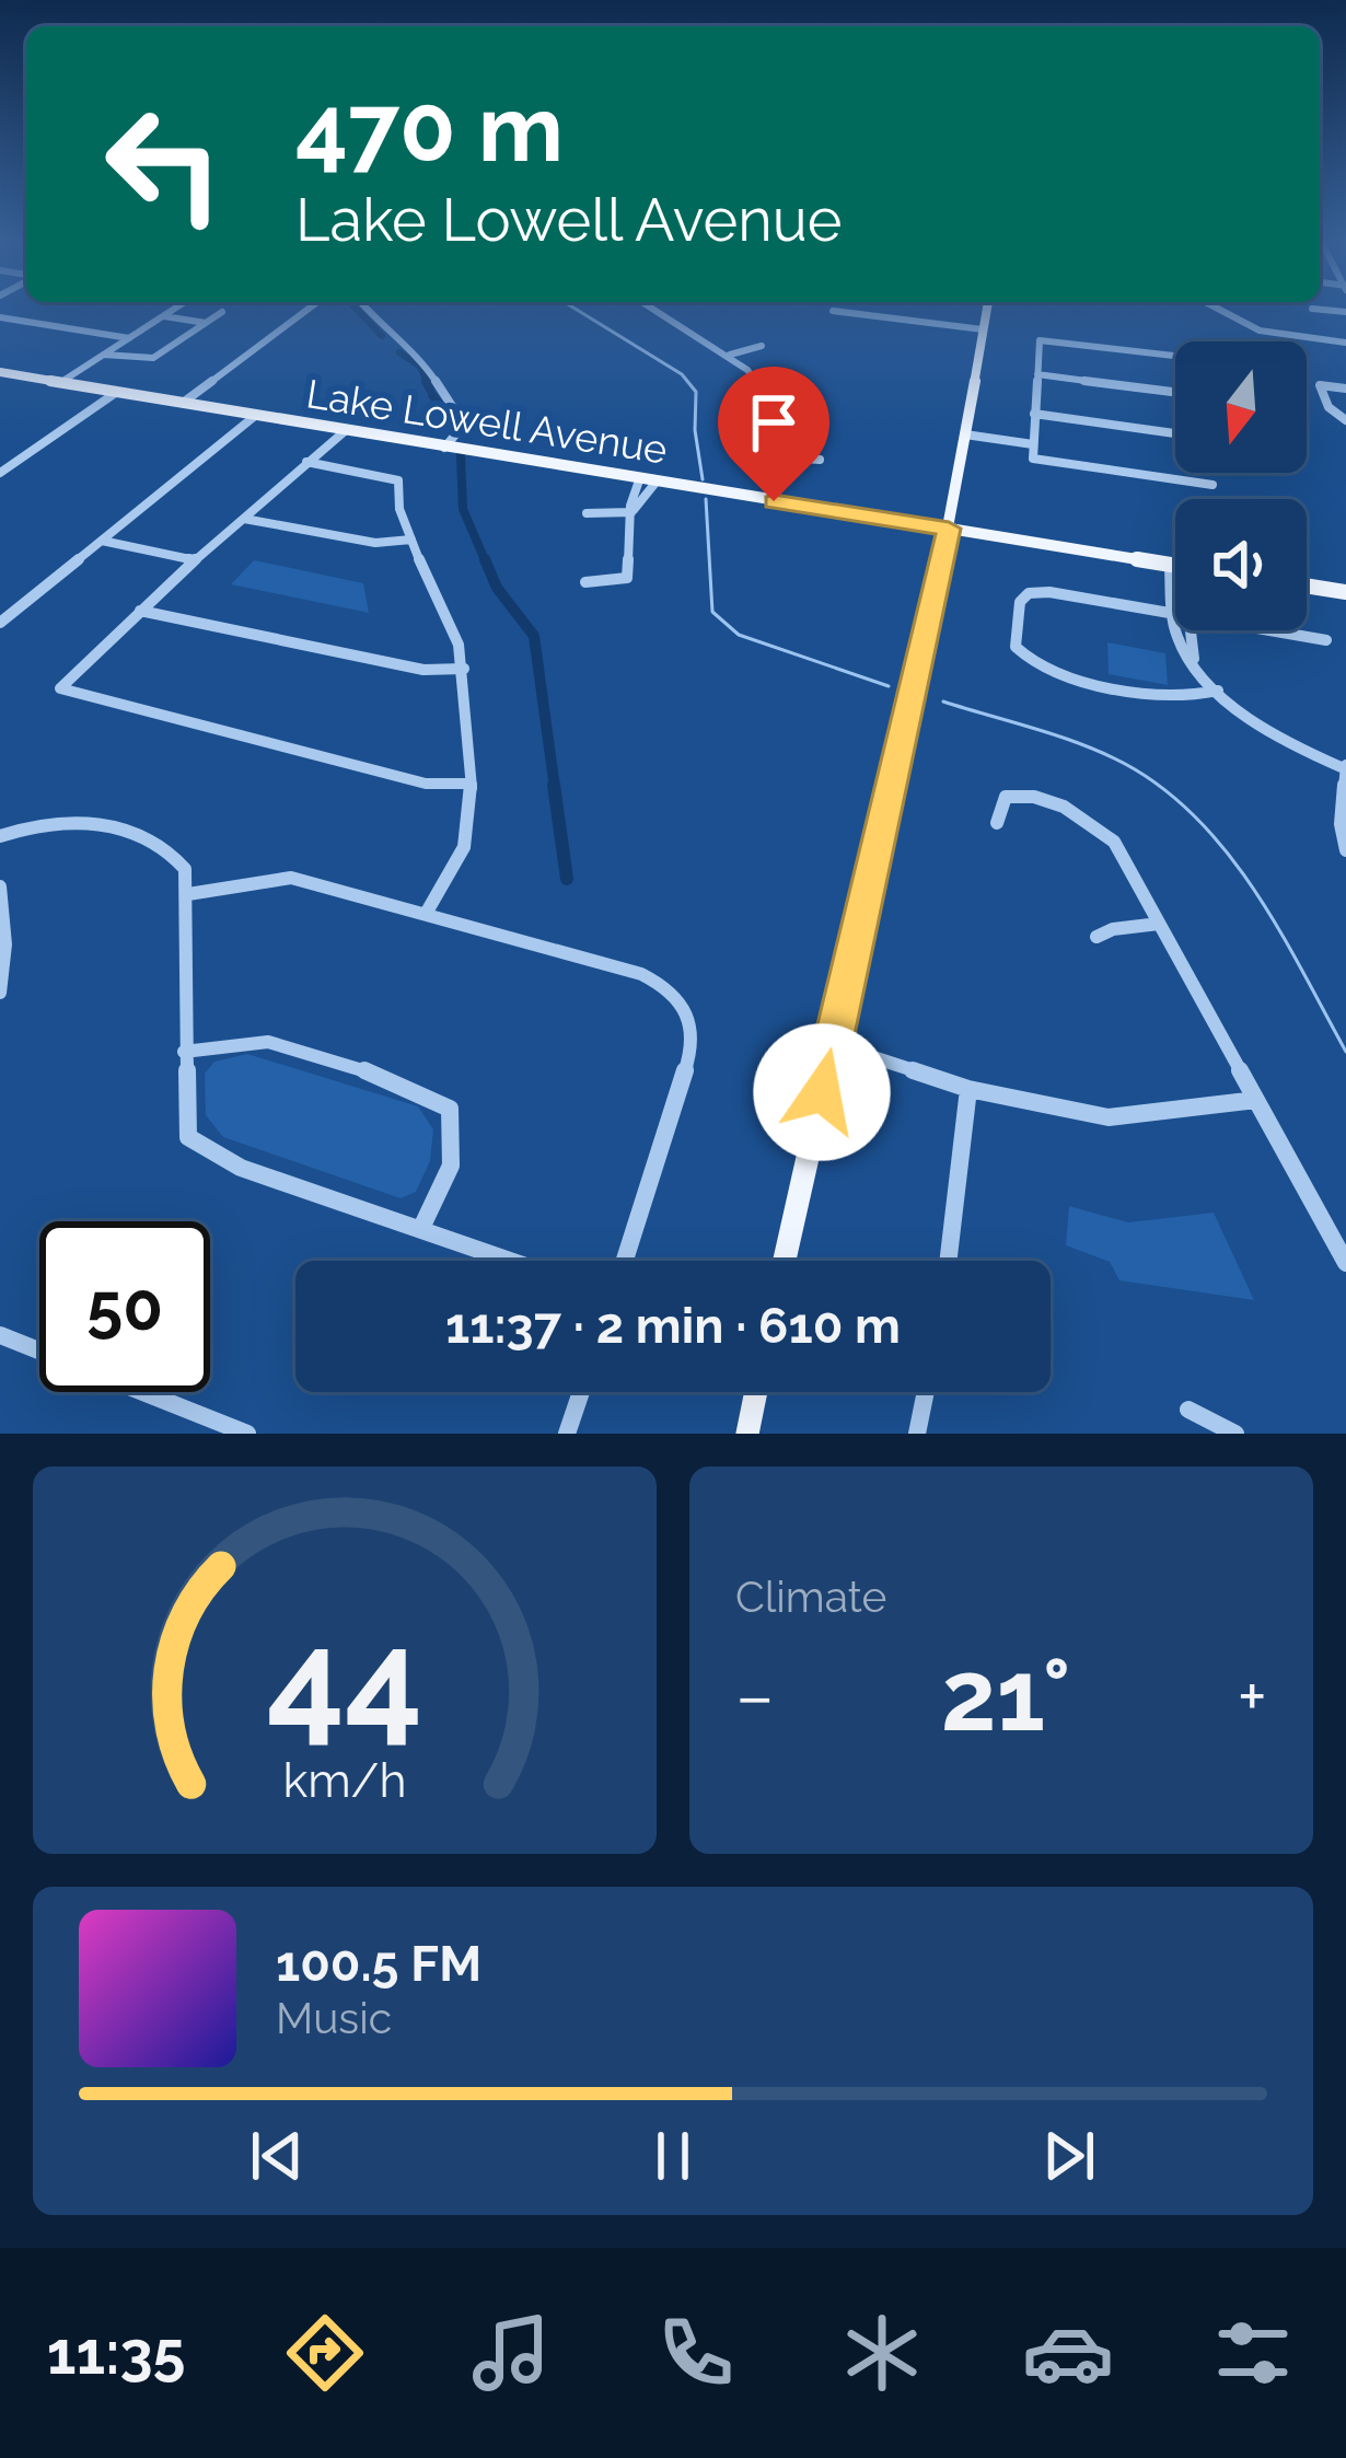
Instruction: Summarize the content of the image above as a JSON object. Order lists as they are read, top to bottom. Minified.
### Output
{"streets":{"main road":["Lake Lowell Avenue"]},"north":"bottom","page":{"turn":["470 m","Lake Lowell Avenue"],"limit":"50","trip":"11:37 · 2 min · 610 m","tile":"Climate","heat":["−","21°","+"],"song":["100.5 FM","Music"],"tabs":"11:35","gauge":["44","km/h"]}}
